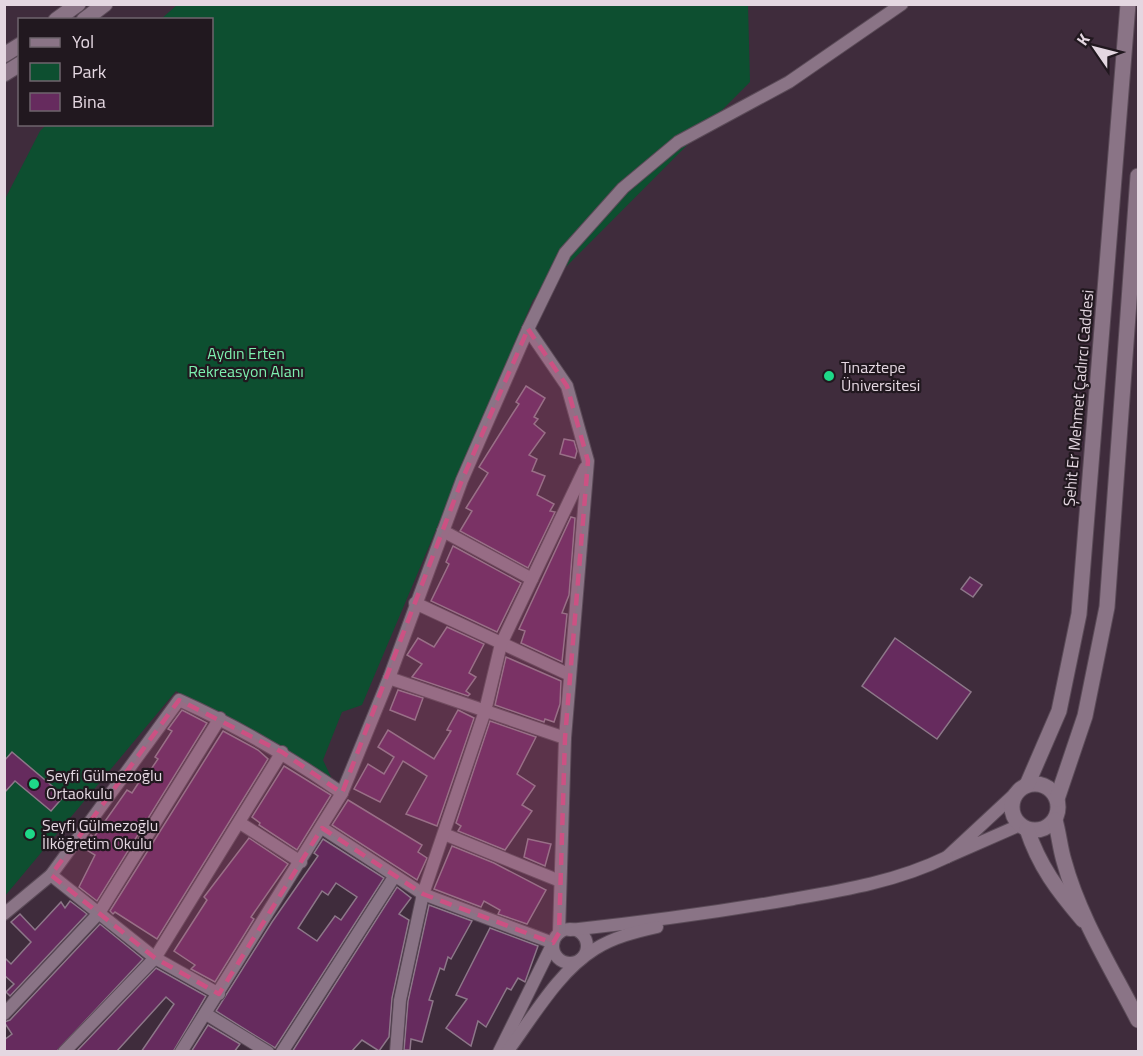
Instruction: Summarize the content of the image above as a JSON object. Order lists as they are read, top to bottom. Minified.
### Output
{"streets":{"main road":["Şehit Er Mehmet Çadırcı Caddesi"]},"parks":["Aydın Erten Rekreasyon Alanı"],"places":["Tınaztepe Üniversitesi","Seyfi Gülmezoğlu Ortaokulu","Seyfi Gülmezoğlu İlköğretim Okulu"],"legend":["Yol","Park","Bina"],"north":"top left"}
